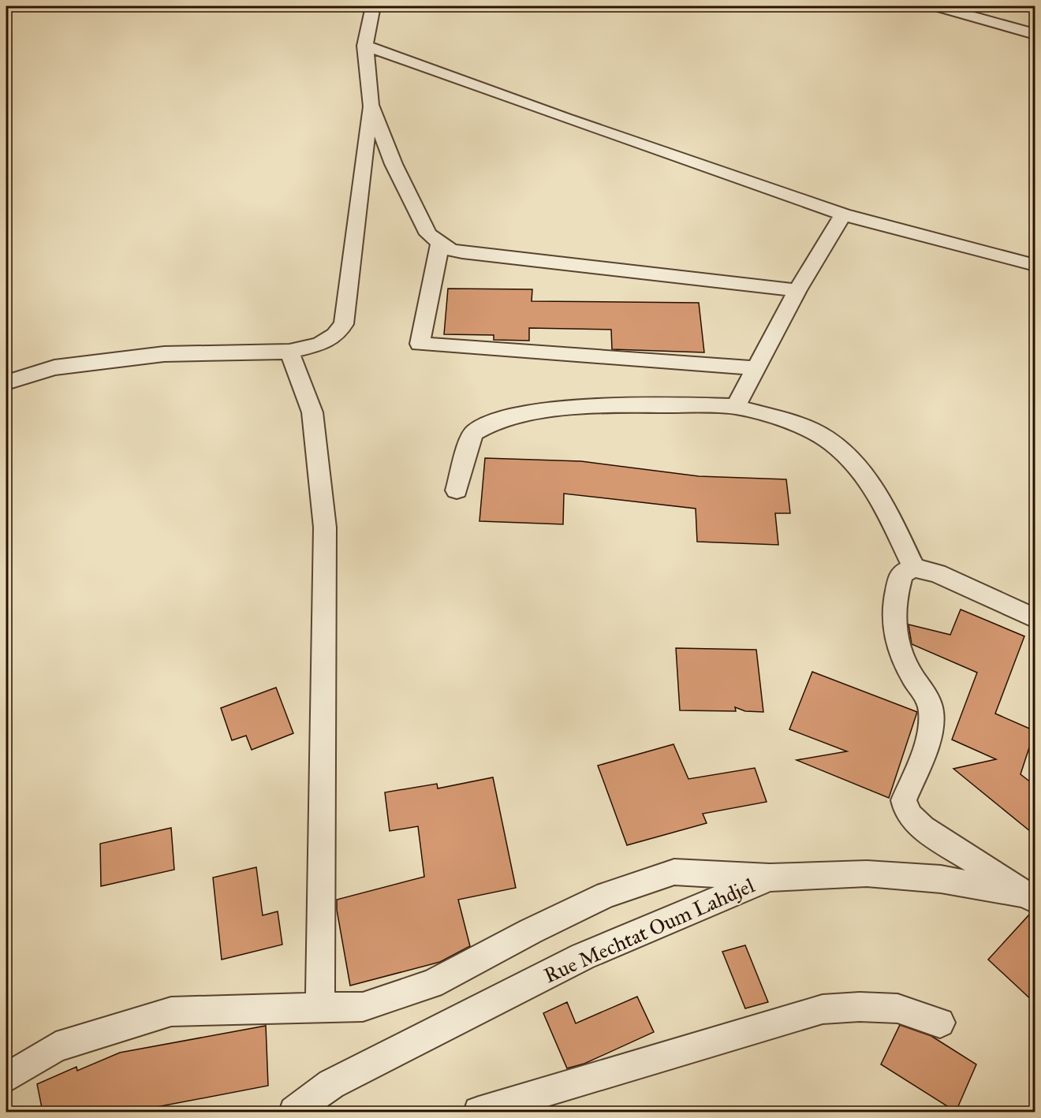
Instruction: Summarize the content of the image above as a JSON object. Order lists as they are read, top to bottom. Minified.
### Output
{"streets":{"street":["Rue Mechtat Oum Lahdjel"]}}
